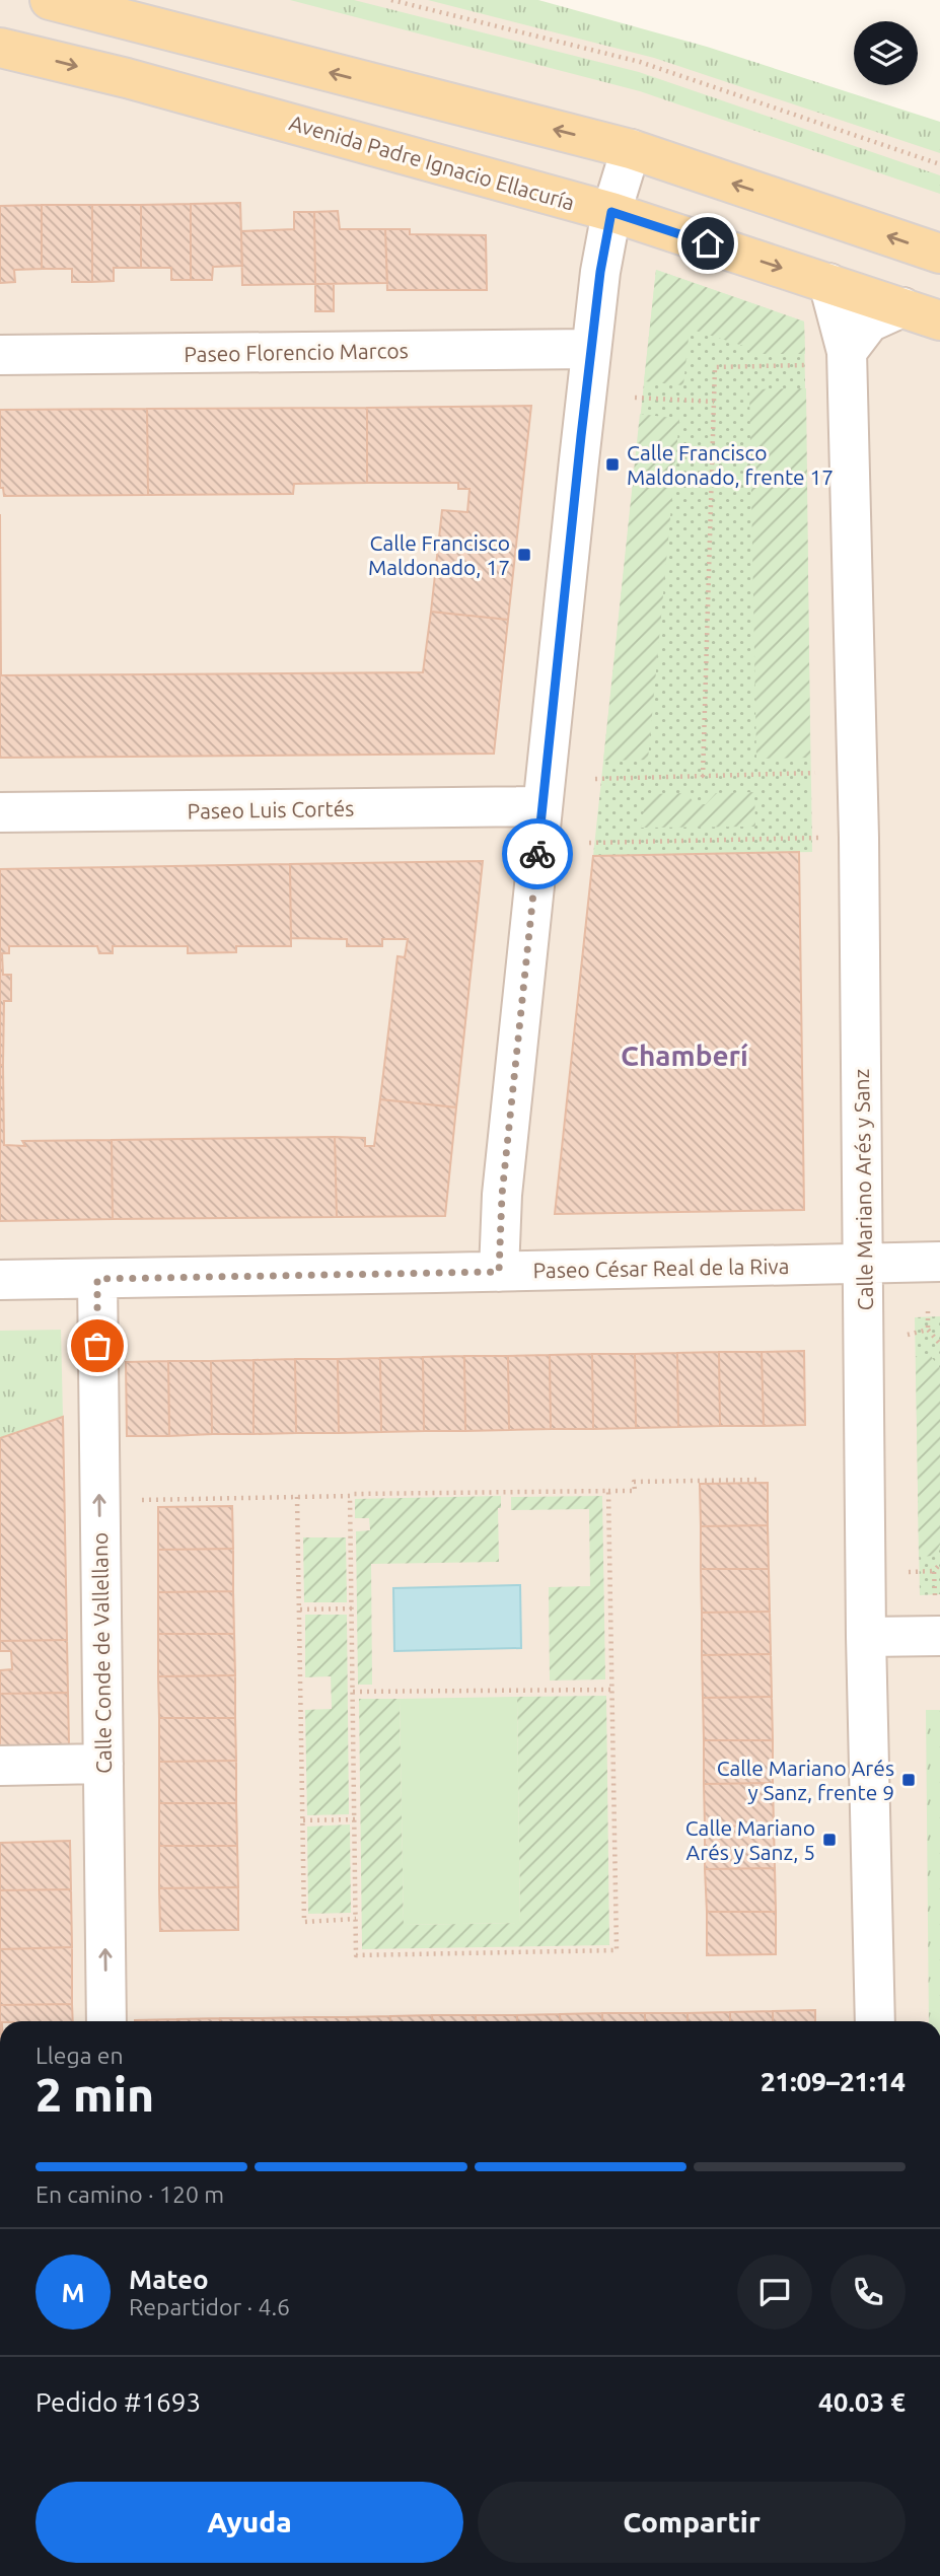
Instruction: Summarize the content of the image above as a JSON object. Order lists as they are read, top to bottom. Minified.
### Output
{"streets":{"main road":["Avenida Padre Ignacio Ellacuría"],"street":["Paseo Florencio Marcos","Paseo Luis Cortés","Calle Mariano Arés y Sanz","Paseo César Real de la Riva","Calle Conde de Vallellano"]},"crossings":[["Avenida Padre Ignacio Ellacuría","Calle Mariano Arés y Sanz"],["Calle Mariano Arés y Sanz","Paseo César Real de la Riva"],["Paseo César Real de la Riva","Calle Conde de Vallellano"]],"one_way":["Calle Conde de Vallellano"],"districts":["Chamberí"],"places":{"transit":["Calle Francisco Maldonado, frente 17","Calle Francisco Maldonado, 17","Calle Mariano Arés y Sanz, frente 9","Calle Mariano Arés y Sanz, 5"]},"page":{"heading":["2 min","Llega en","21:09–21:14"],"panel":["Mateo","Repartidor · 4.6","Pedido #1693","40.03 €"],"bar":"En camino · 120 m","round":"M","buttons":["Ayuda","Compartir"]}}
